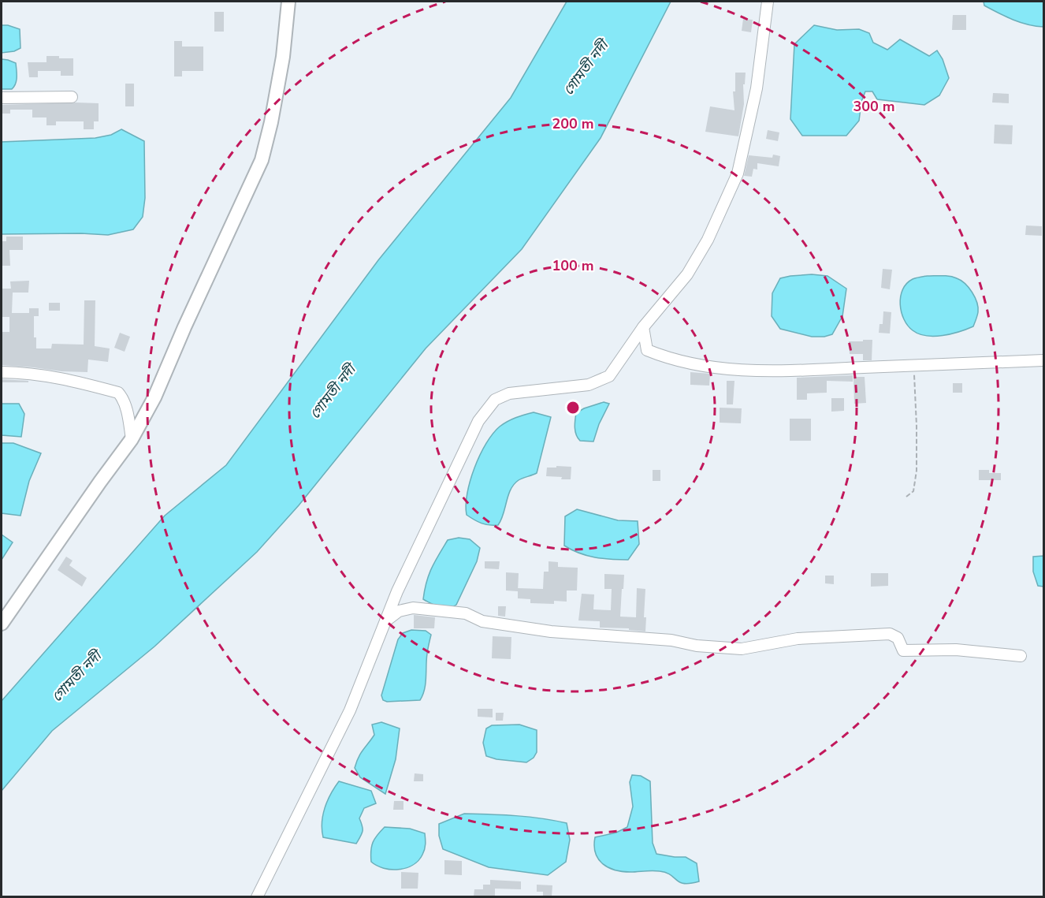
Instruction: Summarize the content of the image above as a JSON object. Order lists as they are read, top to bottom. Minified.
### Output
{"water":["গোমতী নদী"],"rings":["300 m","200 m","100 m"]}
